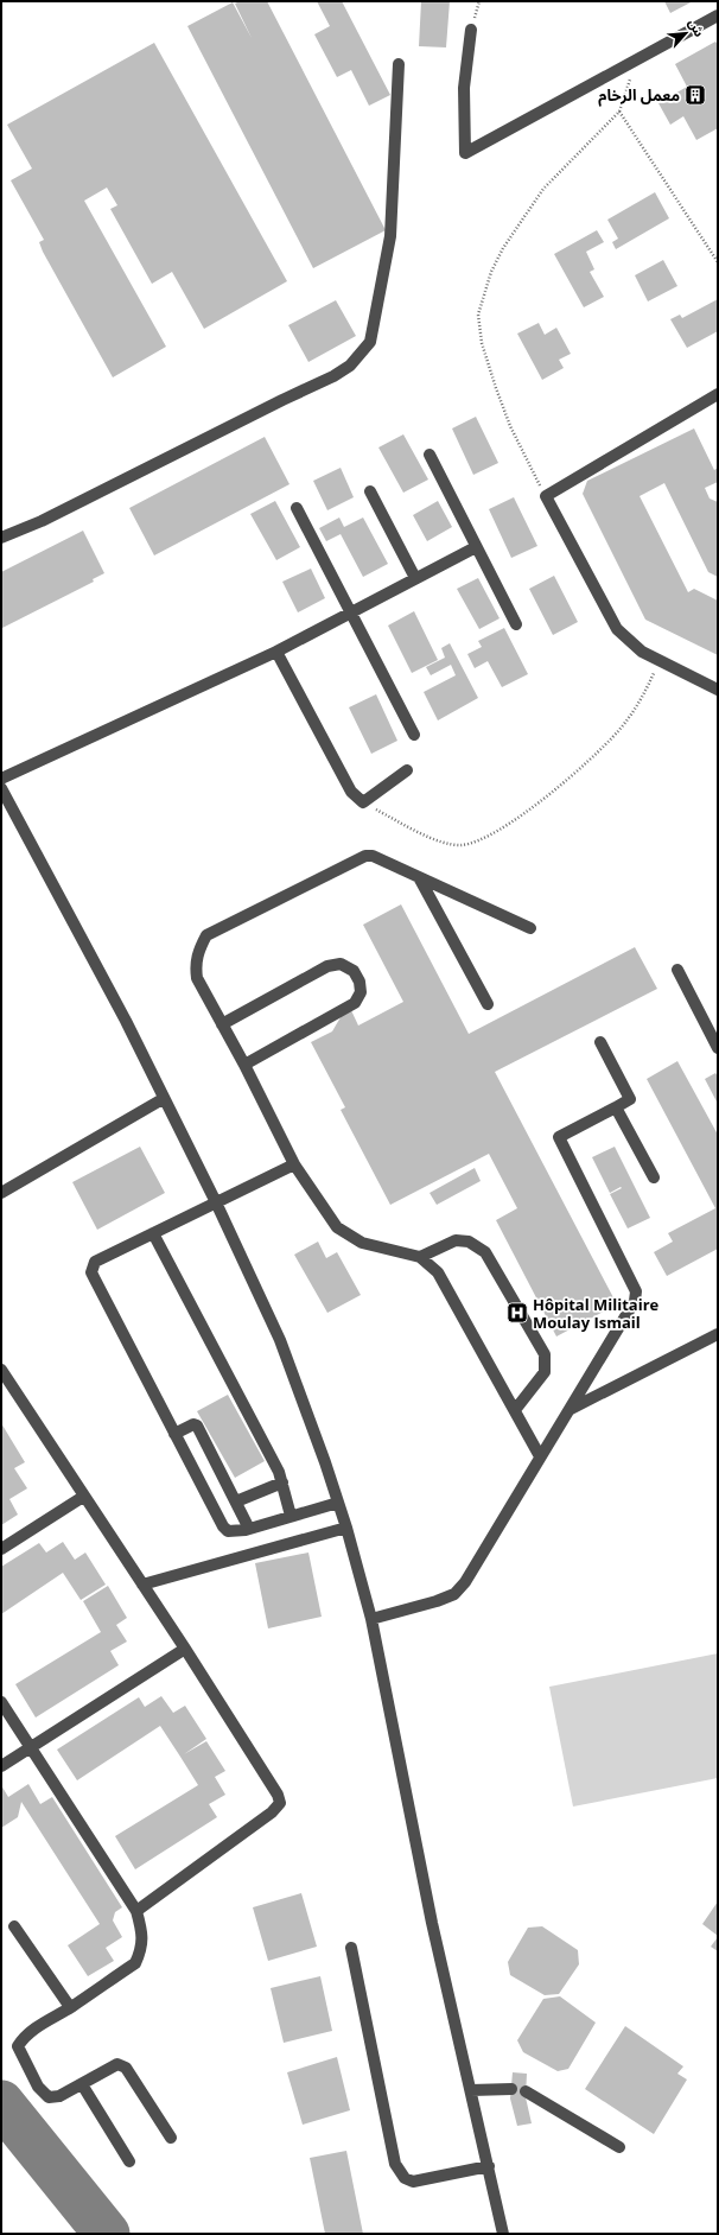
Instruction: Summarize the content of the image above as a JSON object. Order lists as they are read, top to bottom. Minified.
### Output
{"places":{"building":["معمل الرخام"],"hospital":["Hôpital Militaire Moulay Ismail"]},"north":"top right"}
